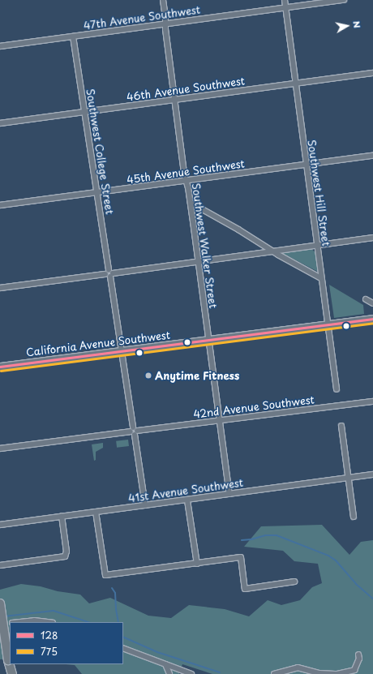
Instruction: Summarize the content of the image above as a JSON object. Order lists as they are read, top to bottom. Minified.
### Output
{"streets":{"main road":["California Avenue Southwest"],"street":["47th Avenue Southwest","46th Avenue Southwest","Southwest College Street","45th Avenue Southwest","Southwest Hill Street","Southwest Walker Street","42nd Avenue Southwest","41st Avenue Southwest"]},"crossings":[["47th Avenue Southwest","Southwest College Street"],["47th Avenue Southwest","Southwest Hill Street"],["47th Avenue Southwest","Southwest Walker Street"],["46th Avenue Southwest","Southwest College Street"],["46th Avenue Southwest","Southwest Hill Street"],["46th Avenue Southwest","Southwest Walker Street"],["Southwest College Street","45th Avenue Southwest"],["Southwest College Street","California Avenue Southwest"],["Southwest College Street","42nd Avenue Southwest"],["Southwest College Street","41st Avenue Southwest"],["45th Avenue Southwest","Southwest Hill Street"],["45th Avenue Southwest","Southwest Walker Street"],["Southwest Hill Street","California Avenue Southwest"],["Southwest Walker Street","California Avenue Southwest"],["Southwest Walker Street","42nd Avenue Southwest"],["Southwest Walker Street","41st Avenue Southwest"]],"places":["Anytime Fitness"],"lines":["transit line 128","transit line 775"],"legend":["128","775"],"north":"right"}
